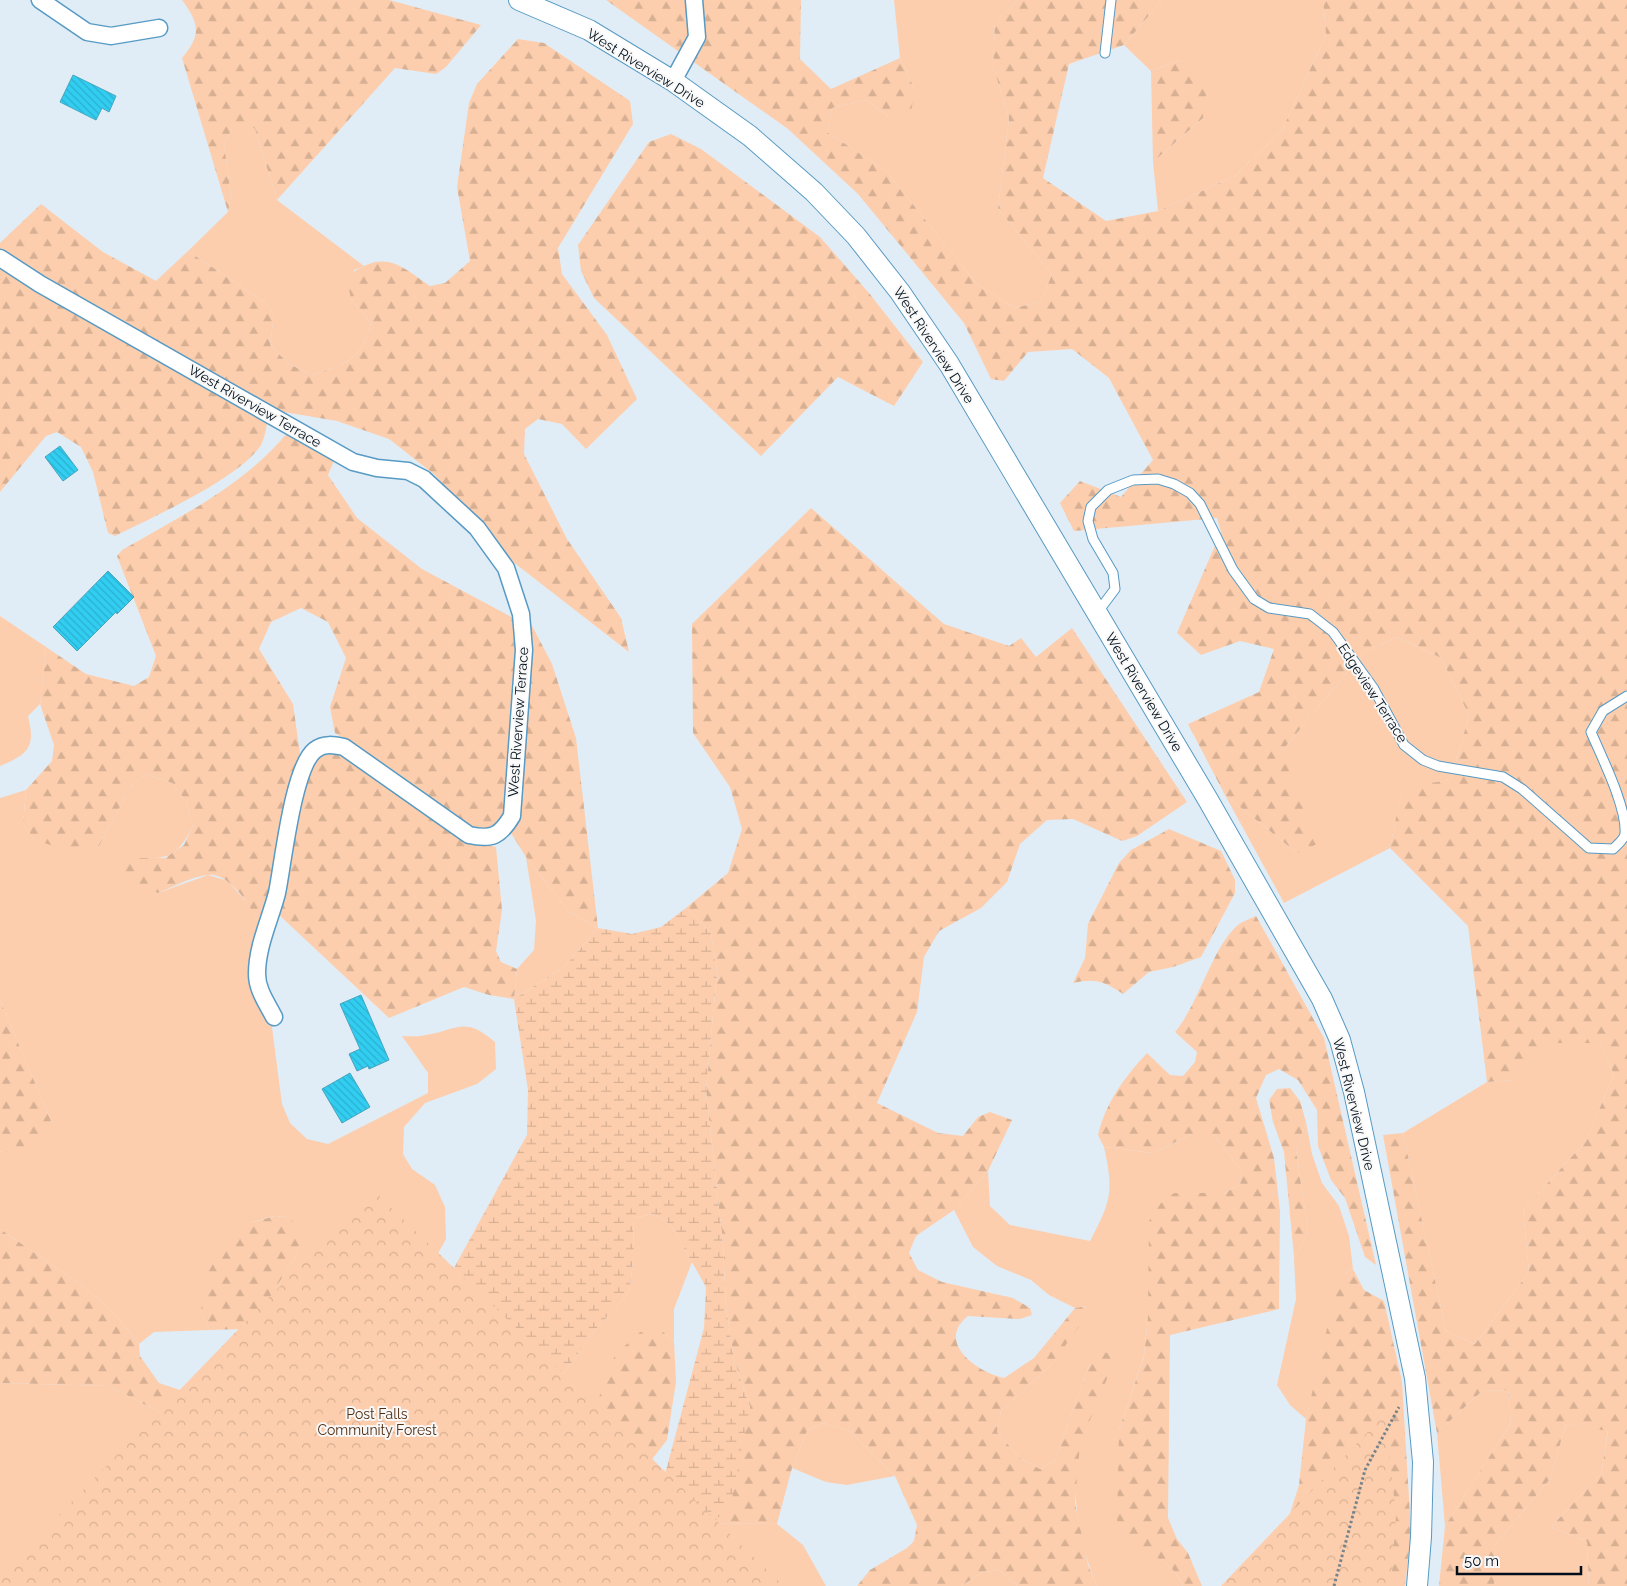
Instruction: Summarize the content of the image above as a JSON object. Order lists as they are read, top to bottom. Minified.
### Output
{"streets":{"street":["West Riverview Drive","West Riverview Terrace"],"lane":["Edgeview Terrace"]},"crossings":[["West Riverview Drive","Edgeview Terrace"]],"parks":["Post Falls Community Forest"],"scale_bar":"50 m"}
